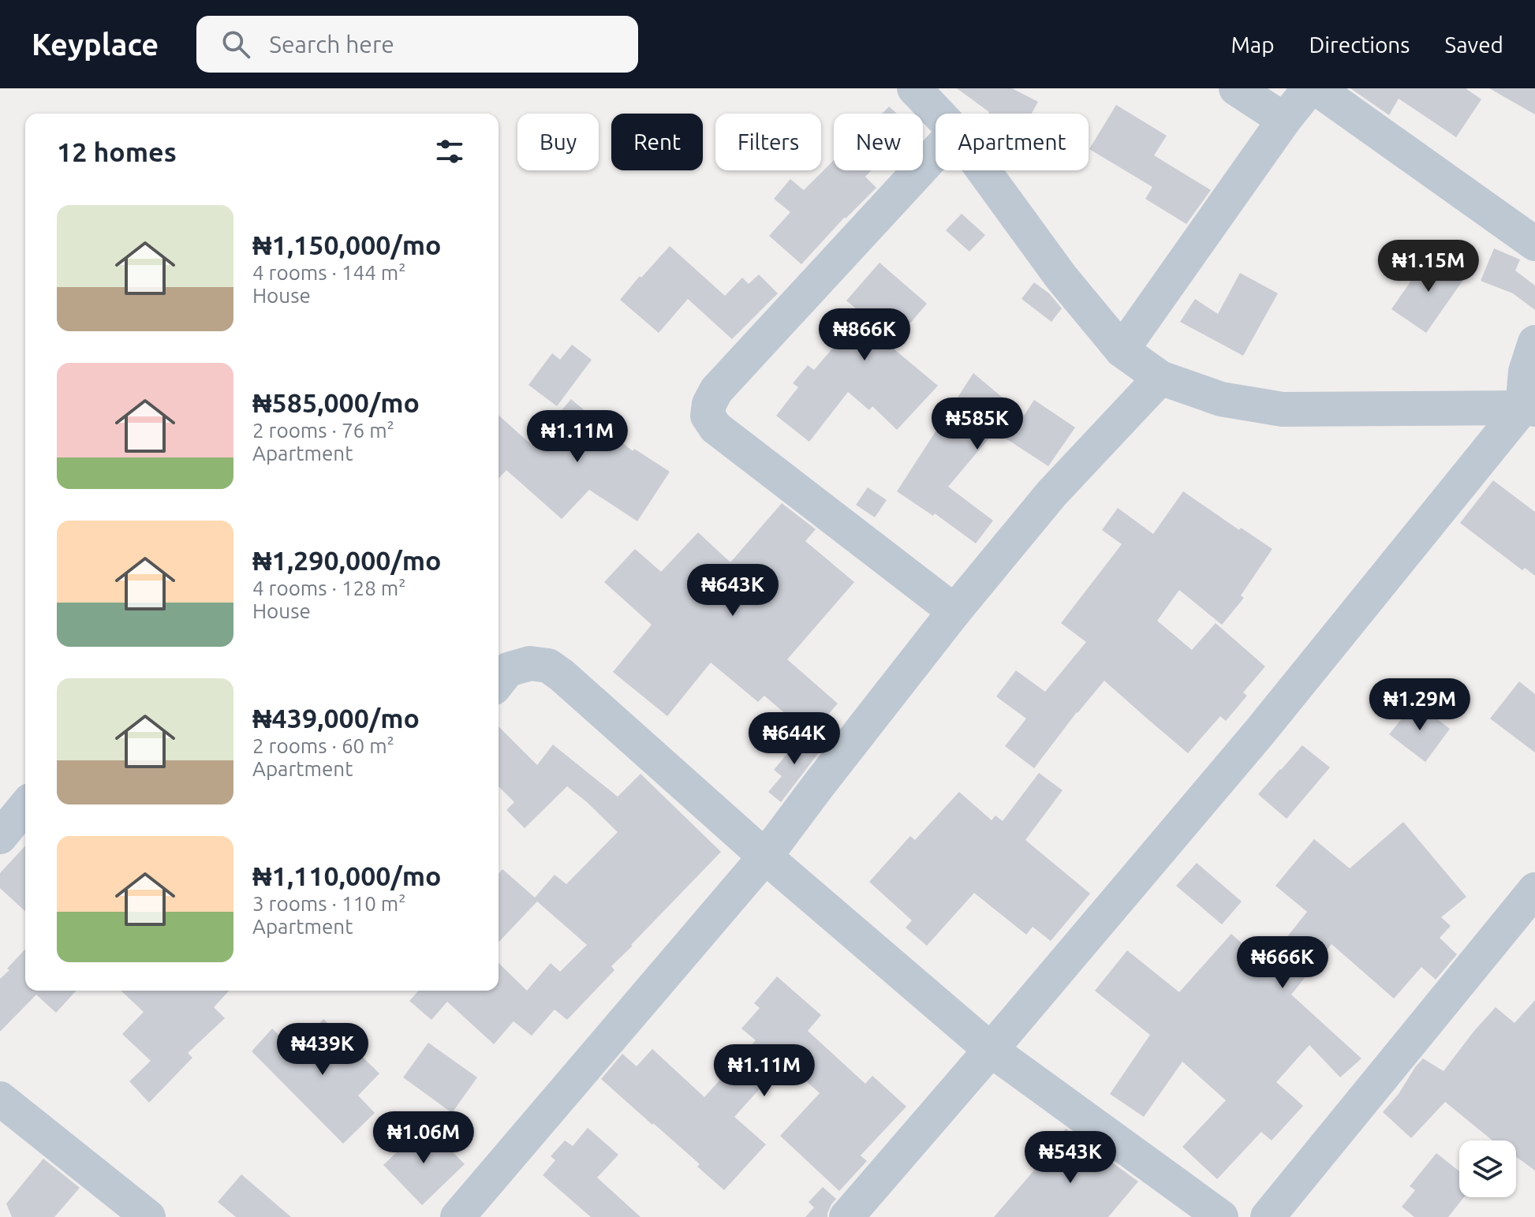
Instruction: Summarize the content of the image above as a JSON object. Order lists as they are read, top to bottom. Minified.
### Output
{"page":{"header":"Keyplace","search":"Search here","nav":["Map","Directions","Saved"],"chip":["Buy","Rent","Filters","New","Apartment"],"heading":"12 homes","list":[{"name":"₦1,150,000/mo","note":"4 rooms · 144 m² · House"},{"name":"₦585,000/mo","note":"2 rooms · 76 m² · Apartment"},{"name":"₦1,290,000/mo","note":"4 rooms · 128 m² · House"},{"name":"₦439,000/mo","note":"2 rooms · 60 m² · Apartment"},{"name":"₦1,110,000/mo","note":"3 rooms · 110 m² · Apartment"}],"price":["₦1.15M","₦866K","₦585K","₦1.11M","₦643K","₦1.29M","₦644K","₦666K","₦439K","₦1.11M","₦1.06M","₦543K"]}}
